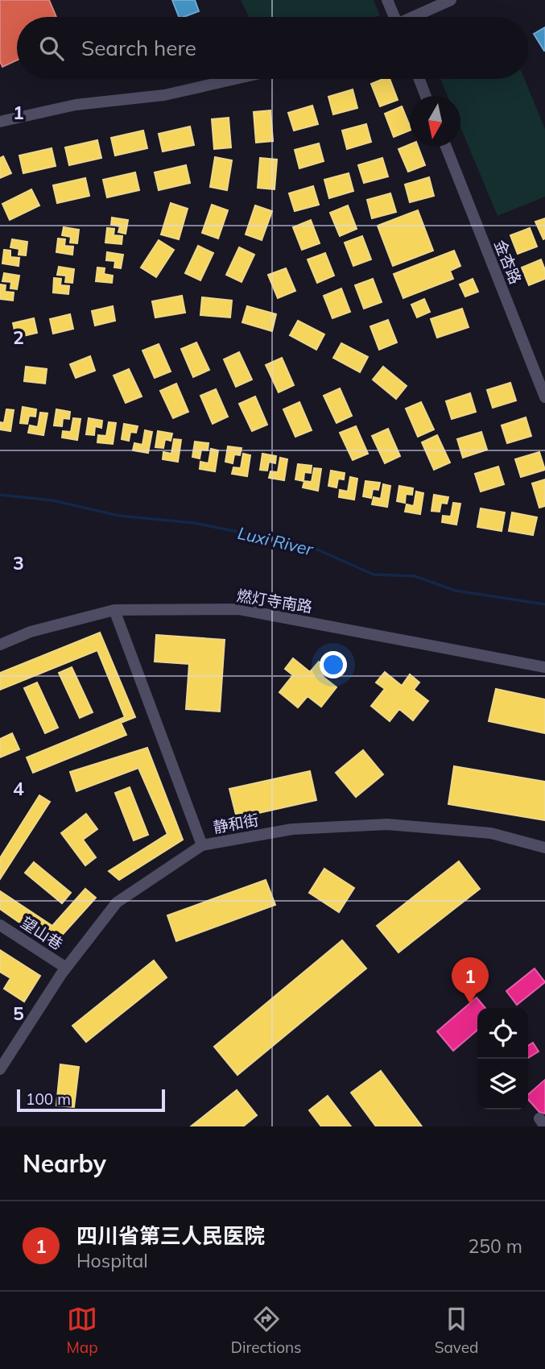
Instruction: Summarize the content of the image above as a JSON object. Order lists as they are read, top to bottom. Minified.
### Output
{"streets":{"street":["金杏路","燃灯寺南路","静和街","望山巷"]},"crossings":[["静和街","望山巷"]],"water":["Luxi River"],"scale_bar":"100 m","north":"bottom","page":{"search":"Search here","pins":"1","scale":"100 m","heading":"Nearby","list":[{"mark":"1","name":"四川省第三人民医院","note":"Hospital","value":"250 m"}],"nav":["Map","Directions","Saved"]},"grid":{"rows":["1","2","3","4","5"]}}
